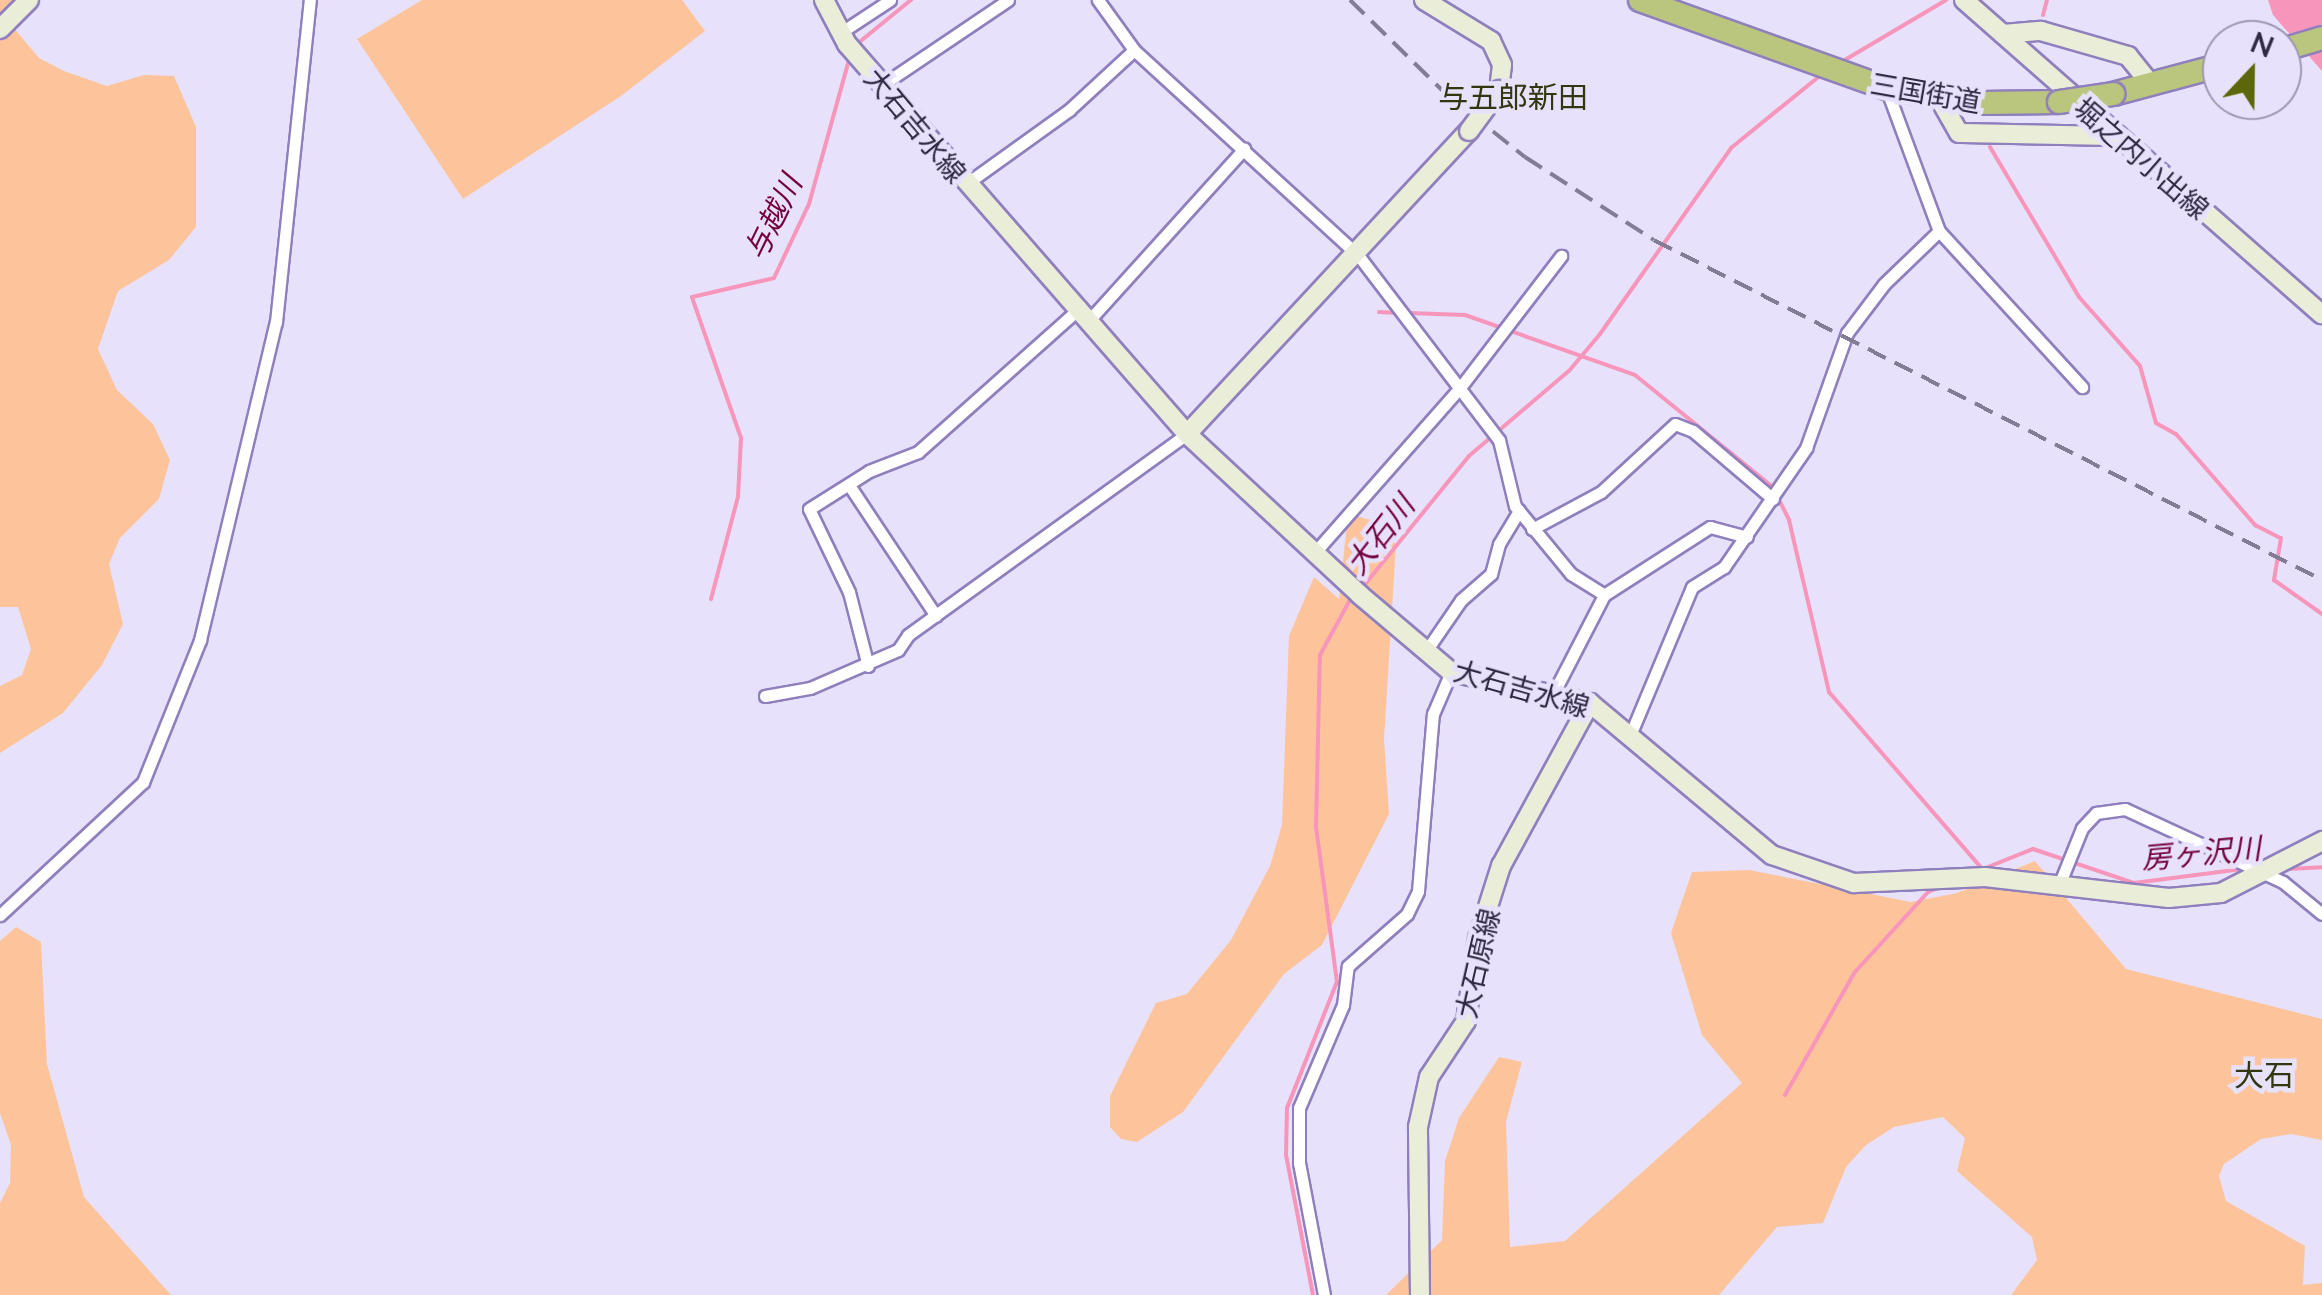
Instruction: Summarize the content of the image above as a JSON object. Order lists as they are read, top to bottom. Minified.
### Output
{"streets":{"highway":["三国街道"],"main road":["大石吉水線","堀之内小出線","大石原線"]},"crossings":[["大石吉水線","大石原線"]],"districts":["与五郎新田","大石"],"water":["与越川","大石川","房ヶ沢川"],"north":"top"}
